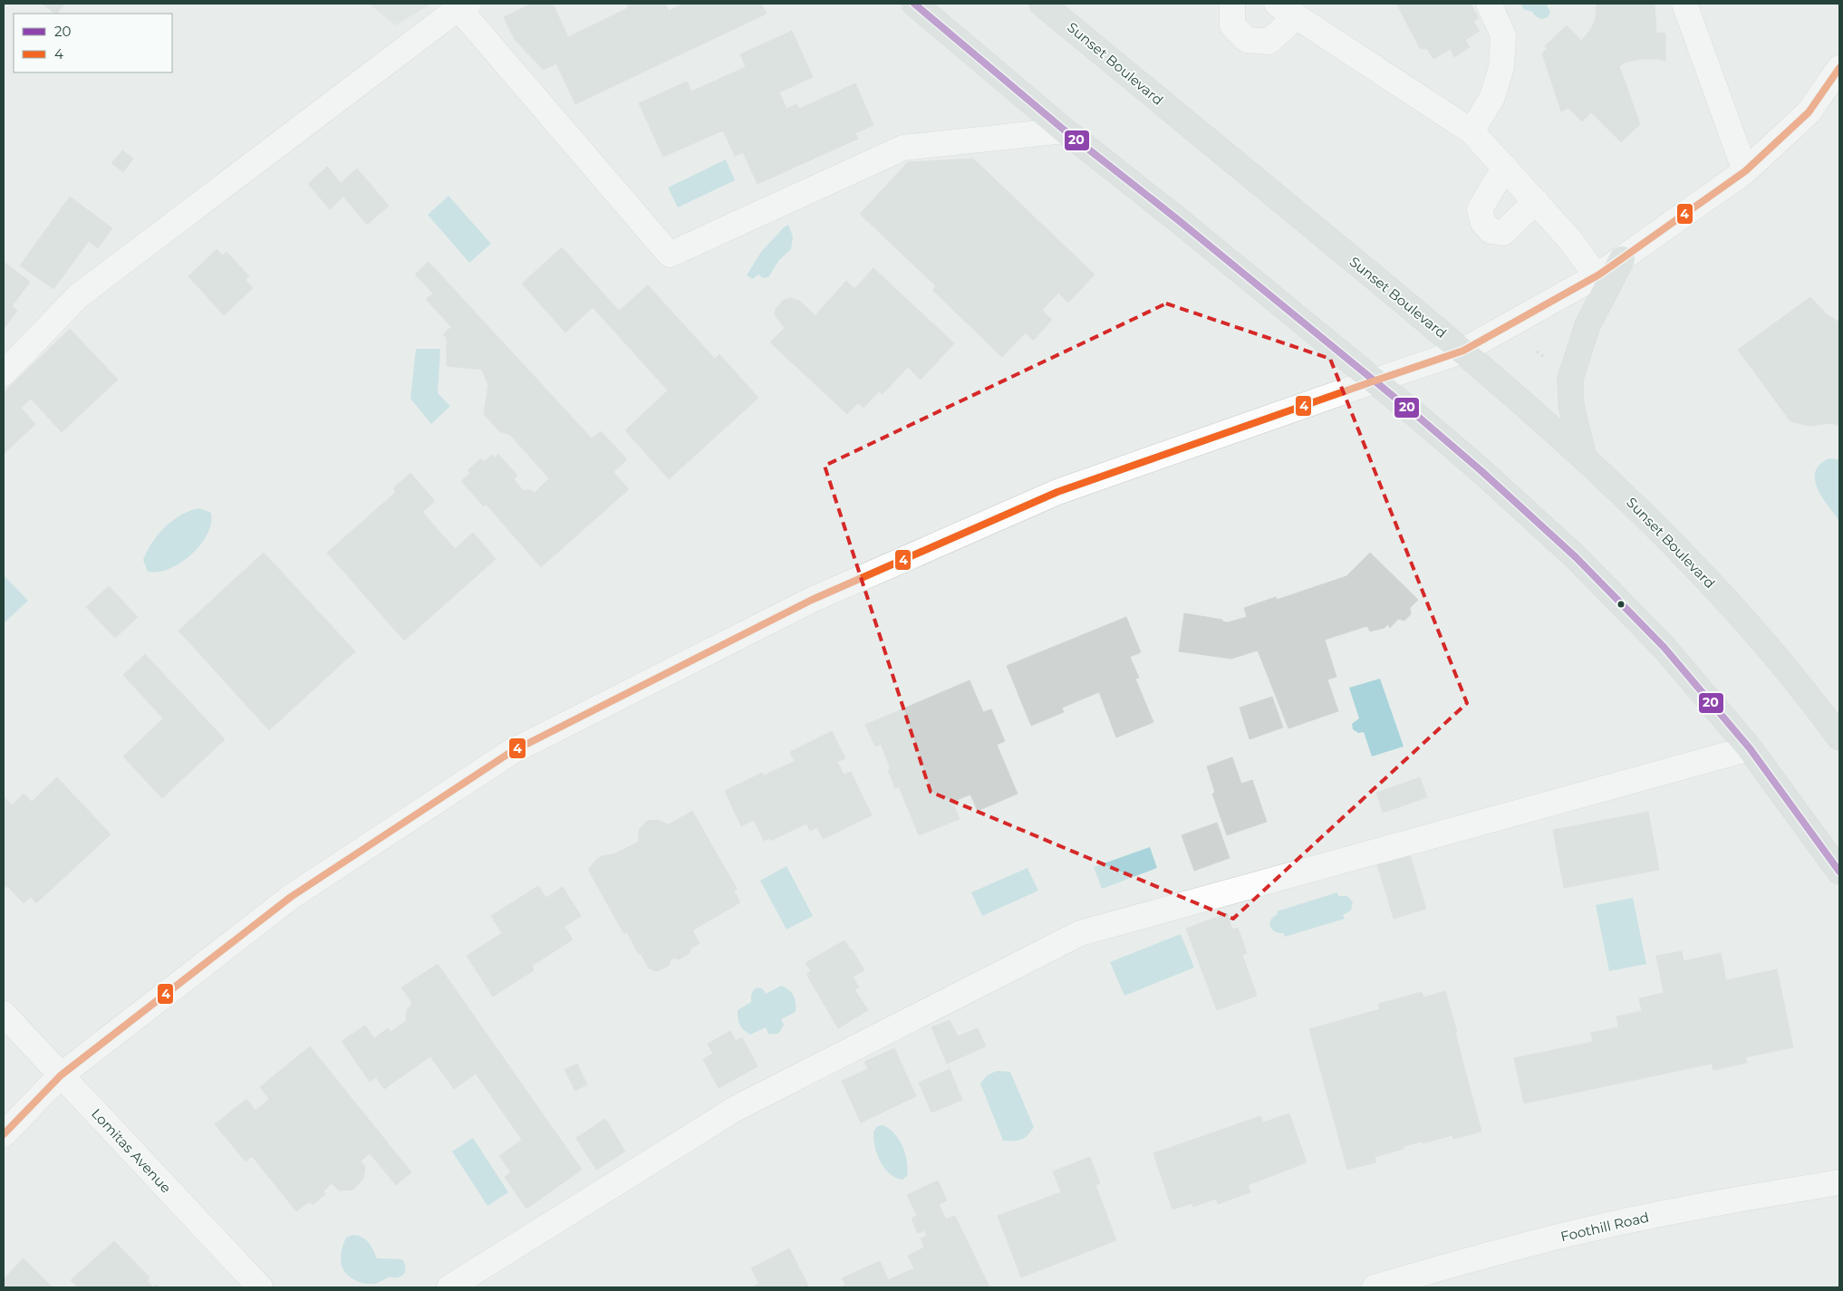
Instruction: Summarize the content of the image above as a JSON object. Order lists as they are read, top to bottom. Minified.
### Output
{"streets":{"main road":["Sunset Boulevard"],"street":["Lomitas Avenue","Foothill Road"]},"lines":["transit line 20","transit line 4"],"legend":["20","4"]}
